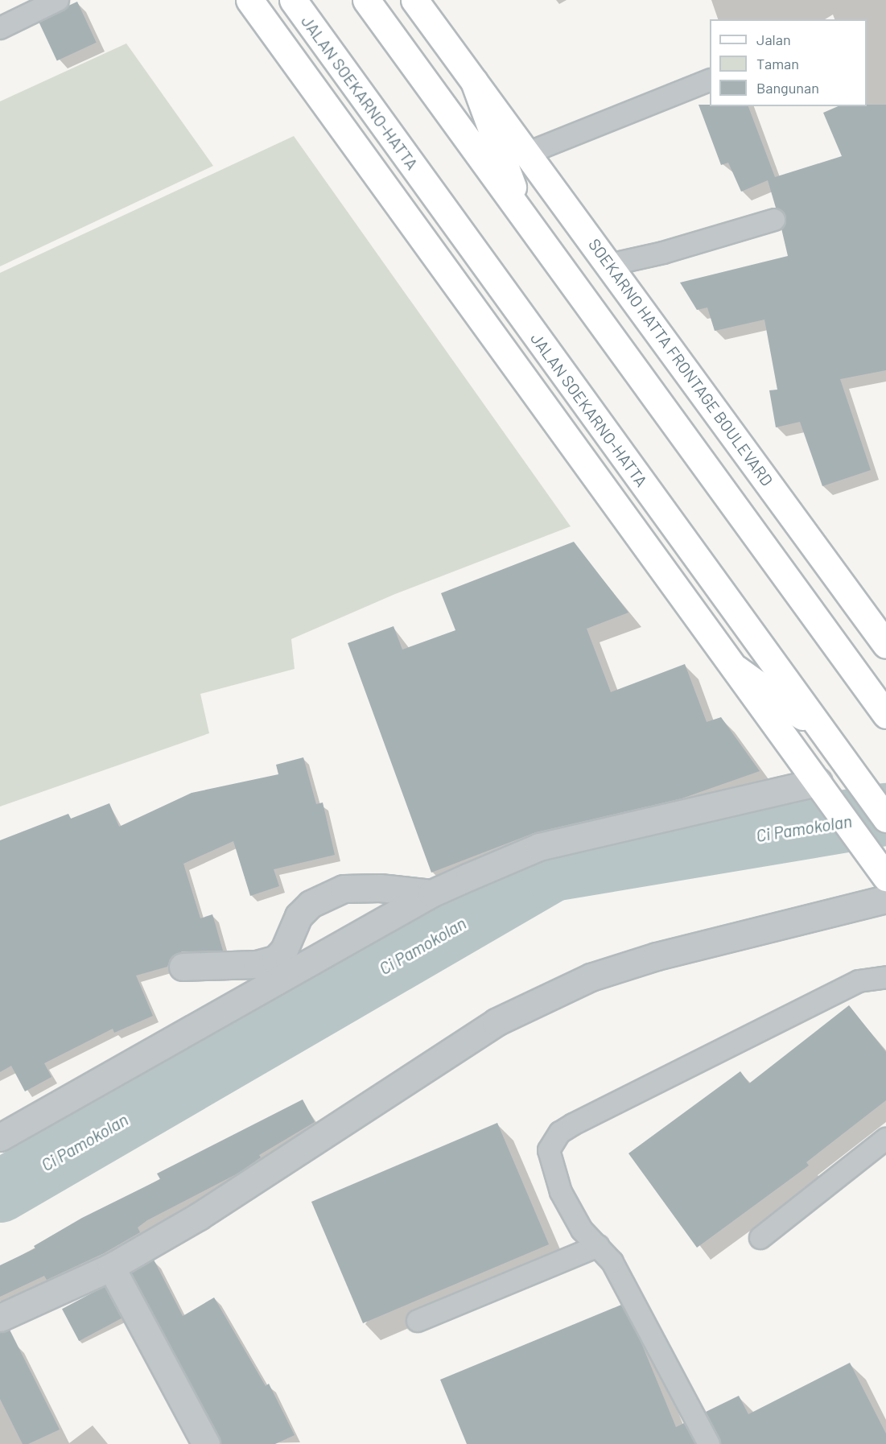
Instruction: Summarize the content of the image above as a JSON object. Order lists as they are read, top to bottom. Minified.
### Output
{"streets":{"main road":["JALAN SOEKARNO-HATTA","SOEKARNO HATTA FRONTAGE BOULEVARD"]},"water":["Ci Pamokolan"],"legend":["Jalan","Taman","Bangunan"]}
